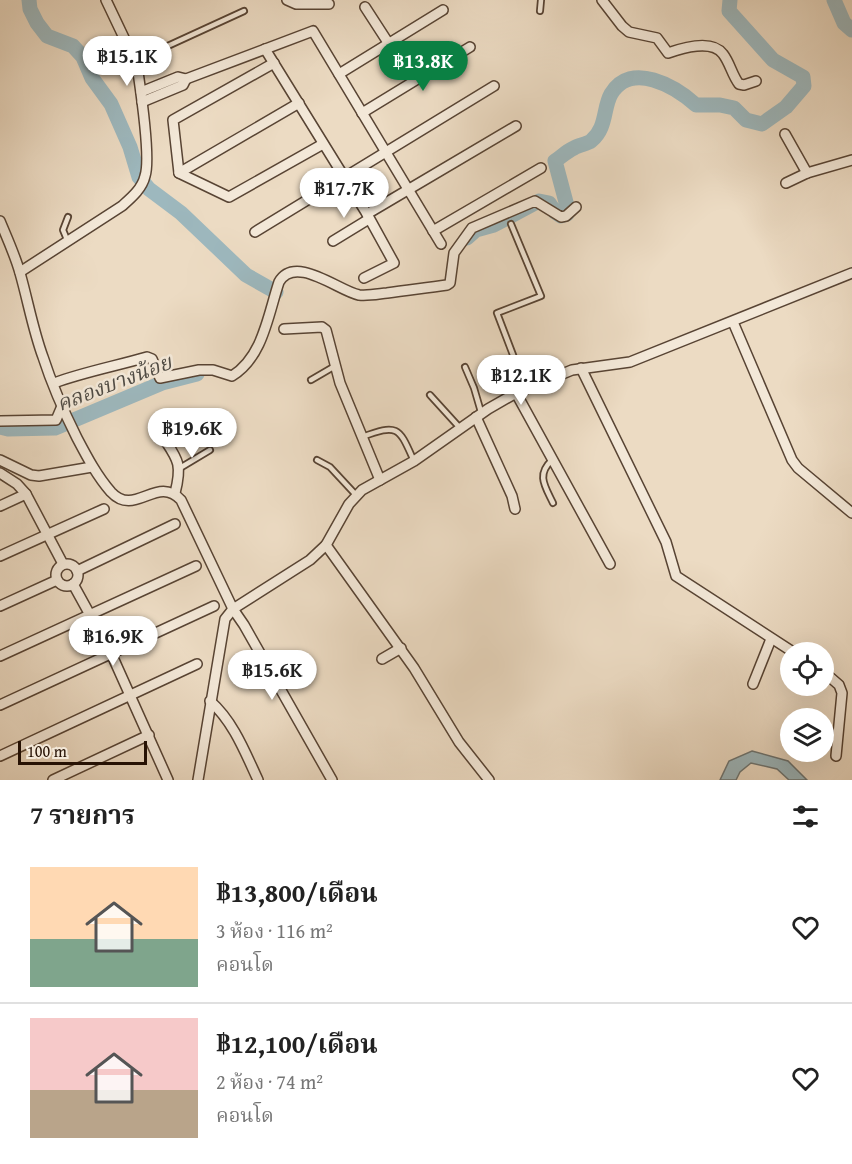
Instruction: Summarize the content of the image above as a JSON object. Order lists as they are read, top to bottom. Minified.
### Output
{"water":["คลองบางน้อย"],"scale_bar":"100 m","page":{"price":["฿15.1K","฿13.8K","฿17.7K","฿12.1K","฿19.6K","฿16.9K","฿15.6K"],"scale":"100 m","heading":"7 รายการ","list":[{"name":"฿13,800/เดือน","note":"3 ห้อง · 116 m² · คอนโด"},{"name":"฿12,100/เดือน","note":"2 ห้อง · 74 m² · คอนโด"}]}}
